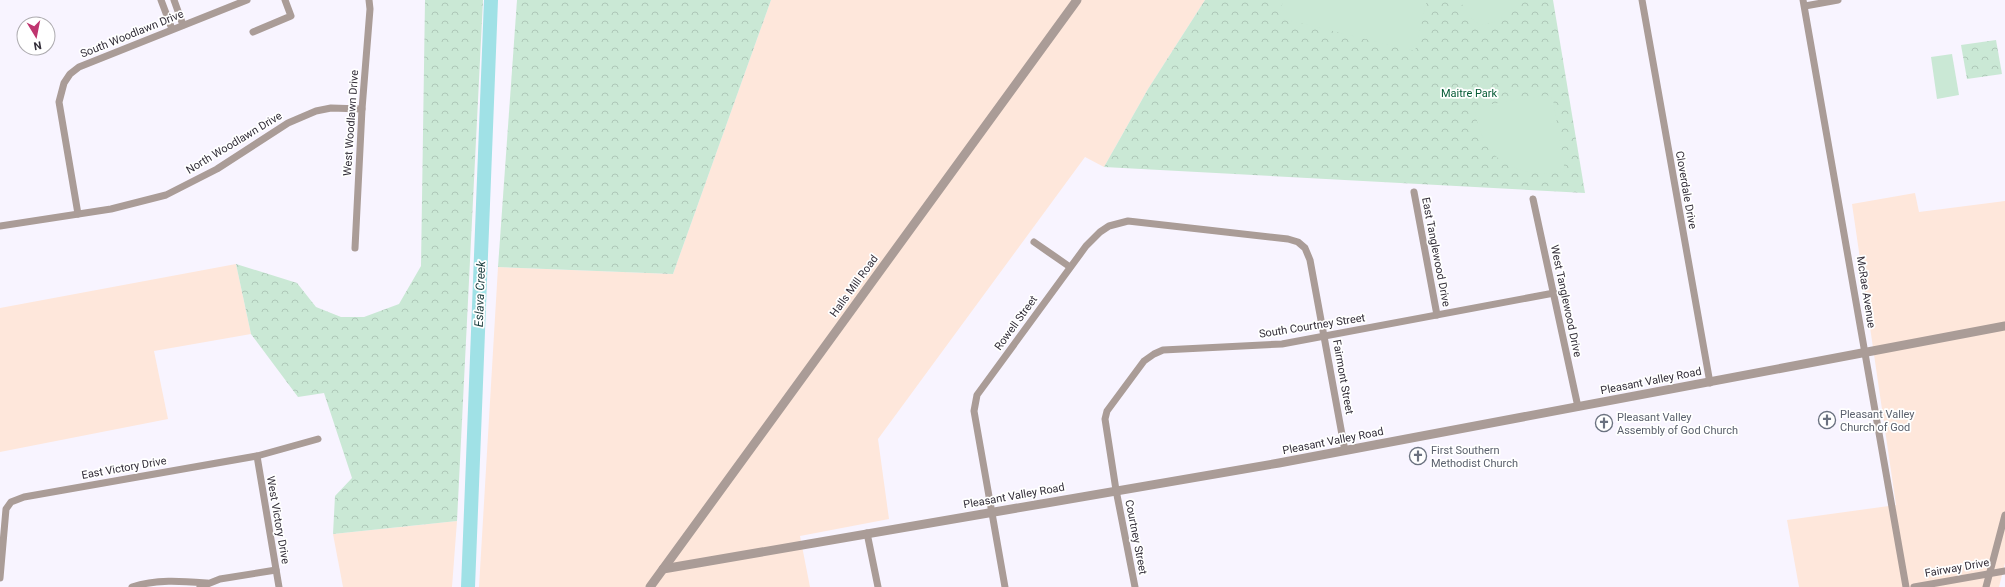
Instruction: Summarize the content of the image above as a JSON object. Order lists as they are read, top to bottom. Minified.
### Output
{"streets":{"street":["South Woodlawn Drive","West Woodlawn Drive","North Woodlawn Drive","Cloverdale Drive","East Tanglewood Drive","Halls Mill Road","McRae Avenue","West Tanglewood Drive","Rowell Street","South Courtney Street","Fairmont Street","Pleasant Valley Road","East Victory Drive","West Victory Drive","Courtney Street","Fairway Drive"]},"crossings":[["South Woodlawn Drive","North Woodlawn Drive"],["West Woodlawn Drive","North Woodlawn Drive"],["Cloverdale Drive","Pleasant Valley Road"],["East Tanglewood Drive","South Courtney Street"],["Halls Mill Road","Pleasant Valley Road"],["McRae Avenue","Pleasant Valley Road"],["West Tanglewood Drive","South Courtney Street"],["West Tanglewood Drive","Pleasant Valley Road"],["Rowell Street","Fairmont Street"],["Rowell Street","Pleasant Valley Road"],["South Courtney Street","Fairmont Street"],["South Courtney Street","Pleasant Valley Road"],["South Courtney Street","Courtney Street"],["Fairmont Street","Pleasant Valley Road"],["Pleasant Valley Road","Courtney Street"],["East Victory Drive","West Victory Drive"]],"water":["Eslava Creek"],"parks":["Maitre Park"],"places":{"church":["Pleasant Valley Church of God","Pleasant Valley Assembly of God Church","First Southern Methodist Church"]},"north":"bottom"}
